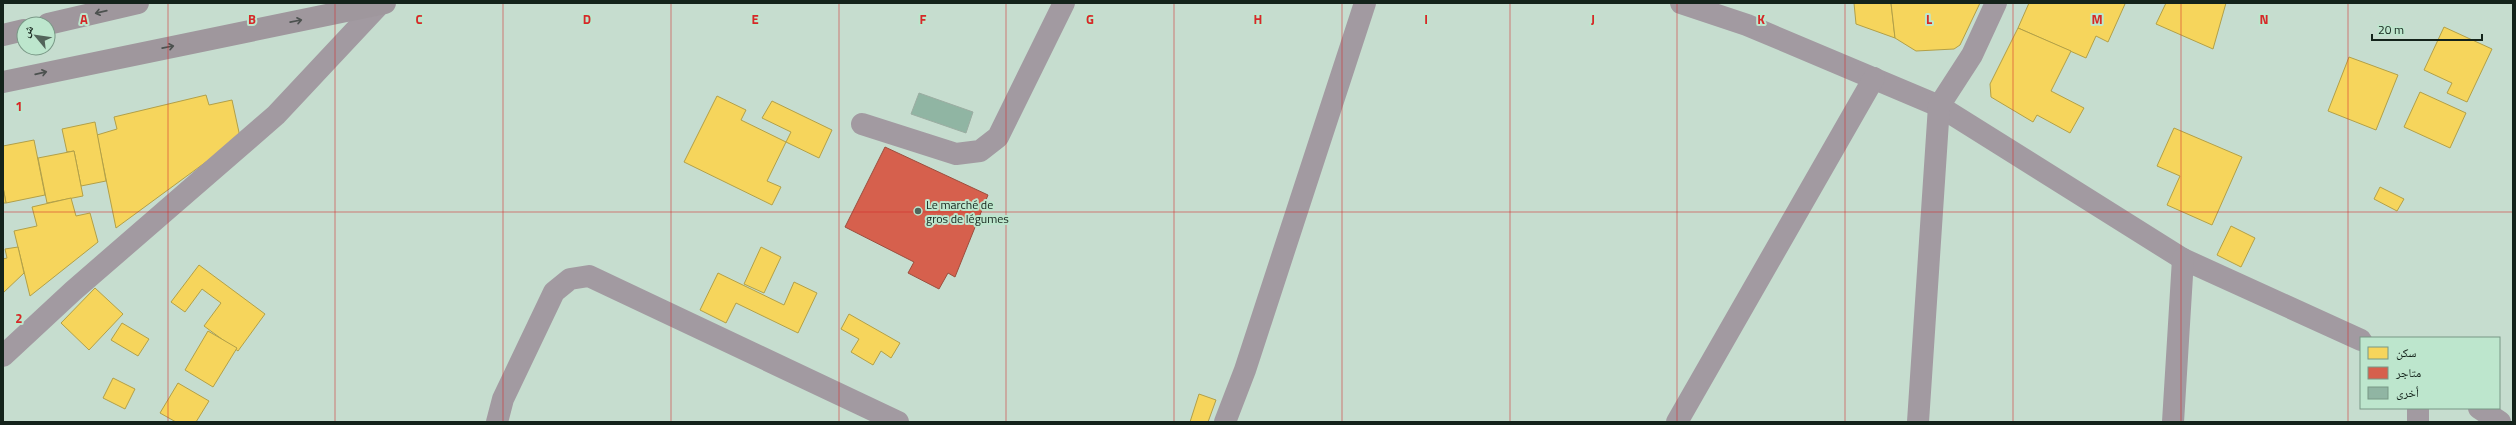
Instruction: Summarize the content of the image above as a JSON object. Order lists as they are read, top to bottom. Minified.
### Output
{"places":["Le marché de gros de légumes"],"legend":["سكن","متاجر","أخرى"],"scale_bar":"20 m","north":"top left","grid":{"columns":["A","B","C","D","E","F","G","H","I","J","K","L","M","N"],"rows":["1","2"]}}
